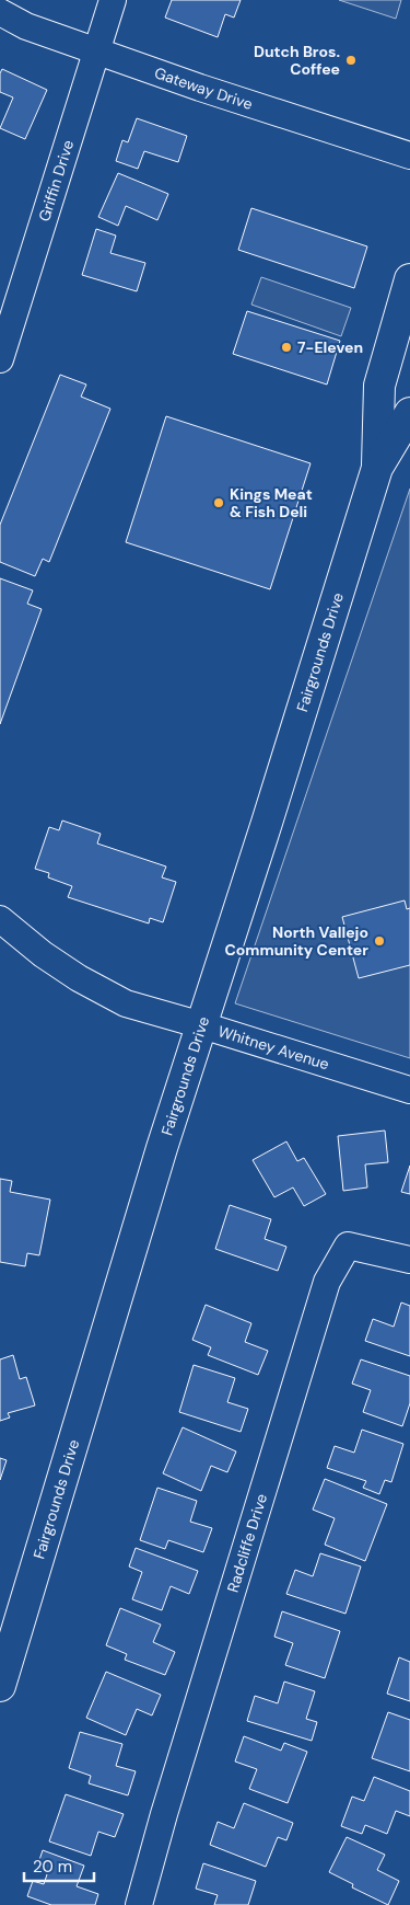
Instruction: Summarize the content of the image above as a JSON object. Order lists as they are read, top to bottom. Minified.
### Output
{"streets":{"main road":["Fairgrounds Drive"],"street":["Gateway Drive","Griffin Drive","Whitney Avenue","Radcliffe Drive"]},"crossings":[["Gateway Drive","Griffin Drive"],["Fairgrounds Drive","Whitney Avenue"]],"places":["Dutch Bros. Coffee","7-Eleven","Kings Meat & Fish Deli","North Vallejo Community Center"],"scale_bar":"20 m"}
